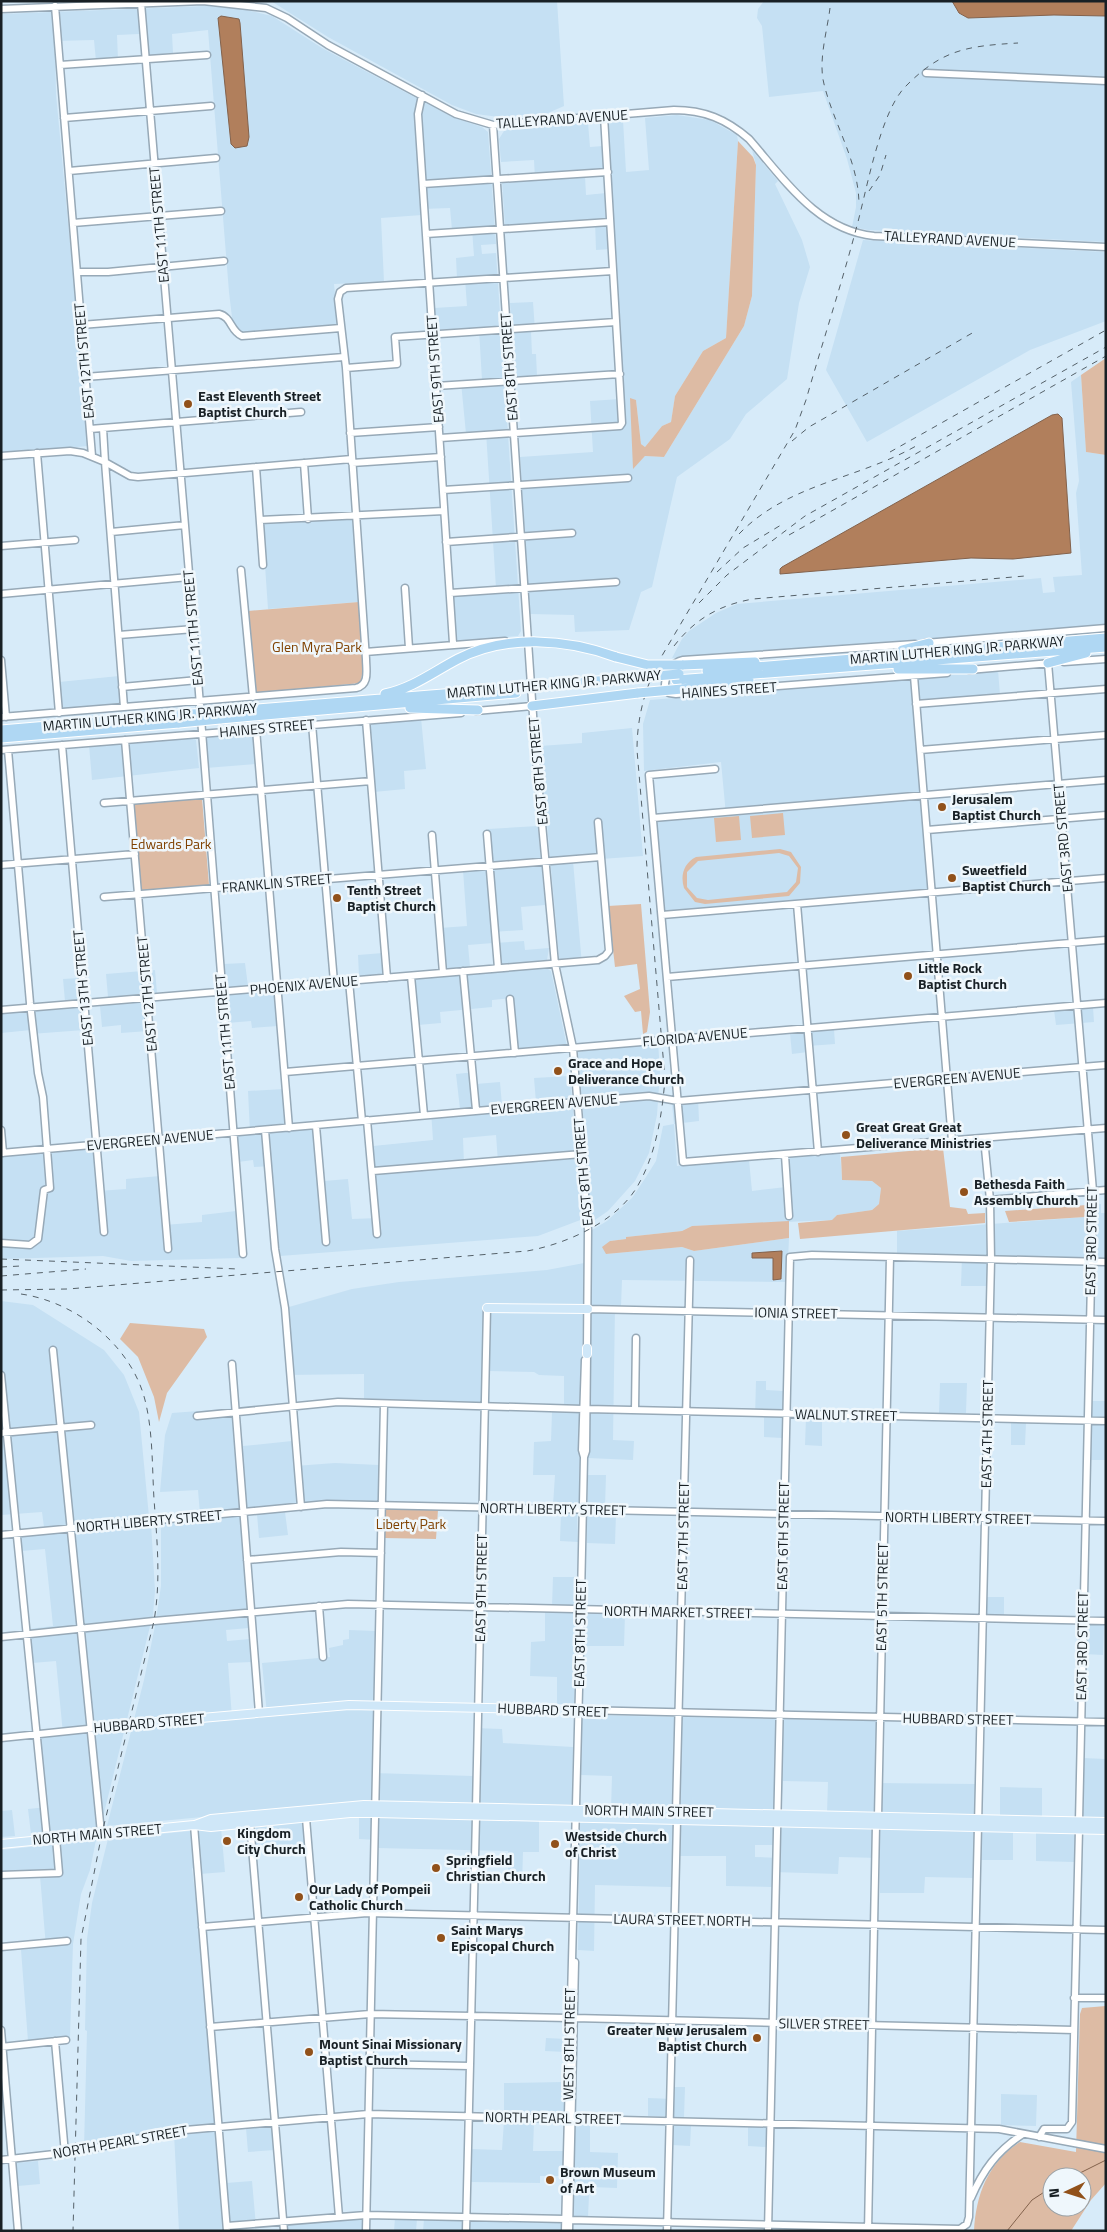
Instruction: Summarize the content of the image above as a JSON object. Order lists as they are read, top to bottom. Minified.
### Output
{"streets":{"highway":["MARTIN LUTHER KING JR. PARKWAY"],"main road":["IONIA STREET","HUBBARD STREET","NORTH MAIN STREET"],"street":["TALLEYRAND AVENUE","EAST 11TH STREET","EAST 12TH STREET","EAST 8TH STREET","EAST 9TH STREET","HAINES STREET","EAST 3RD STREET","FRANKLIN STREET","PHOENIX AVENUE","EAST 13TH STREET","FLORIDA AVENUE","EVERGREEN AVENUE","WALNUT STREET","EAST 4TH STREET","NORTH LIBERTY STREET","EAST 7TH STREET","EAST 6TH STREET","EAST 5TH STREET","NORTH MARKET STREET","LAURA STREET NORTH","SILVER STREET","WEST 8TH STREET","NORTH PEARL STREET"]},"crossings":[["TALLEYRAND AVENUE","EAST 11TH STREET"],["TALLEYRAND AVENUE","EAST 12TH STREET"],["TALLEYRAND AVENUE","EAST 8TH STREET"],["TALLEYRAND AVENUE","EAST 9TH STREET"],["EAST 11TH STREET","HAINES STREET"],["EAST 11TH STREET","FRANKLIN STREET"],["EAST 11TH STREET","PHOENIX AVENUE"],["EAST 11TH STREET","EVERGREEN AVENUE"],["EAST 12TH STREET","HAINES STREET"],["EAST 12TH STREET","FRANKLIN STREET"],["EAST 12TH STREET","PHOENIX AVENUE"],["EAST 12TH STREET","EVERGREEN AVENUE"],["EAST 8TH STREET","HAINES STREET"],["EAST 8TH STREET","FRANKLIN STREET"],["EAST 8TH STREET","PHOENIX AVENUE"],["EAST 8TH STREET","FLORIDA AVENUE"],["EAST 8TH STREET","EVERGREEN AVENUE"],["EAST 8TH STREET","IONIA STREET"],["EAST 8TH STREET","WALNUT STREET"],["EAST 8TH STREET","NORTH LIBERTY STREET"],["EAST 8TH STREET","NORTH MARKET STREET"],["EAST 8TH STREET","HUBBARD STREET"],["EAST 8TH STREET","NORTH MAIN STREET"],["EAST 8TH STREET","WEST 8TH STREET"],["EAST 9TH STREET","IONIA STREET"],["EAST 9TH STREET","WALNUT STREET"],["EAST 9TH STREET","NORTH LIBERTY STREET"],["EAST 9TH STREET","NORTH MARKET STREET"],["EAST 9TH STREET","HUBBARD STREET"],["EAST 9TH STREET","NORTH MAIN STREET"],["EAST 9TH STREET","LAURA STREET NORTH"],["EAST 9TH STREET","SILVER STREET"],["EAST 9TH STREET","NORTH PEARL STREET"],["HAINES STREET","EAST 3RD STREET"],["HAINES STREET","EAST 13TH STREET"],["EAST 3RD STREET","FLORIDA AVENUE"],["EAST 3RD STREET","EVERGREEN AVENUE"],["EAST 3RD STREET","IONIA STREET"],["EAST 3RD STREET","WALNUT STREET"],["EAST 3RD STREET","NORTH LIBERTY STREET"],["EAST 3RD STREET","NORTH MARKET STREET"],["EAST 3RD STREET","HUBBARD STREET"],["EAST 3RD STREET","NORTH MAIN STREET"],["EAST 3RD STREET","LAURA STREET NORTH"],["EAST 3RD STREET","SILVER STREET"],["EAST 3RD STREET","NORTH PEARL STREET"],["FRANKLIN STREET","PHOENIX AVENUE"],["PHOENIX AVENUE","EAST 13TH STREET"],["EAST 13TH STREET","EVERGREEN AVENUE"],["IONIA STREET","EAST 4TH STREET"],["IONIA STREET","EAST 7TH STREET"],["IONIA STREET","EAST 6TH STREET"],["IONIA STREET","EAST 5TH STREET"],["WALNUT STREET","EAST 4TH STREET"],["WALNUT STREET","EAST 7TH STREET"],["WALNUT STREET","EAST 6TH STREET"],["WALNUT STREET","EAST 5TH STREET"],["EAST 4TH STREET","NORTH LIBERTY STREET"],["EAST 4TH STREET","NORTH MARKET STREET"],["EAST 4TH STREET","HUBBARD STREET"],["EAST 4TH STREET","NORTH MAIN STREET"],["EAST 4TH STREET","LAURA STREET NORTH"],["EAST 4TH STREET","SILVER STREET"],["EAST 4TH STREET","NORTH PEARL STREET"],["NORTH LIBERTY STREET","EAST 7TH STREET"],["NORTH LIBERTY STREET","EAST 6TH STREET"],["NORTH LIBERTY STREET","EAST 5TH STREET"],["EAST 7TH STREET","NORTH MARKET STREET"],["EAST 7TH STREET","HUBBARD STREET"],["EAST 7TH STREET","NORTH MAIN STREET"],["EAST 7TH STREET","LAURA STREET NORTH"],["EAST 7TH STREET","SILVER STREET"],["EAST 7TH STREET","NORTH PEARL STREET"],["EAST 6TH STREET","EAST 5TH STREET"],["EAST 6TH STREET","NORTH MARKET STREET"],["EAST 6TH STREET","HUBBARD STREET"],["EAST 6TH STREET","NORTH MAIN STREET"],["EAST 6TH STREET","LAURA STREET NORTH"],["EAST 6TH STREET","SILVER STREET"],["EAST 6TH STREET","NORTH PEARL STREET"],["EAST 5TH STREET","NORTH MARKET STREET"],["EAST 5TH STREET","HUBBARD STREET"],["EAST 5TH STREET","NORTH MAIN STREET"],["EAST 5TH STREET","LAURA STREET NORTH"],["EAST 5TH STREET","SILVER STREET"],["EAST 5TH STREET","NORTH PEARL STREET"],["NORTH MAIN STREET","WEST 8TH STREET"],["LAURA STREET NORTH","WEST 8TH STREET"],["SILVER STREET","WEST 8TH STREET"],["WEST 8TH STREET","NORTH PEARL STREET"]],"parks":["Glen Myra Park","Edwards Park","Liberty Park"],"places":["East Eleventh Street Baptist Church","Jerusalem Baptist Church","Sweetfield Baptist Church","Tenth Street Baptist Church","Little Rock Baptist Church","Grace and Hope Deliverance Church","Great Great Great Deliverance Ministries","Bethesda Faith Assembly Church","Kingdom City Church","Westside Church of Christ","Springfield Christian Church","Our Lady of Pompeii Catholic Church","Saint Marys Episcopal Church","Greater New Jerusalem Baptist Church","Mount Sinai Missionary Baptist Church","Brown Museum of Art"],"north":"left"}
